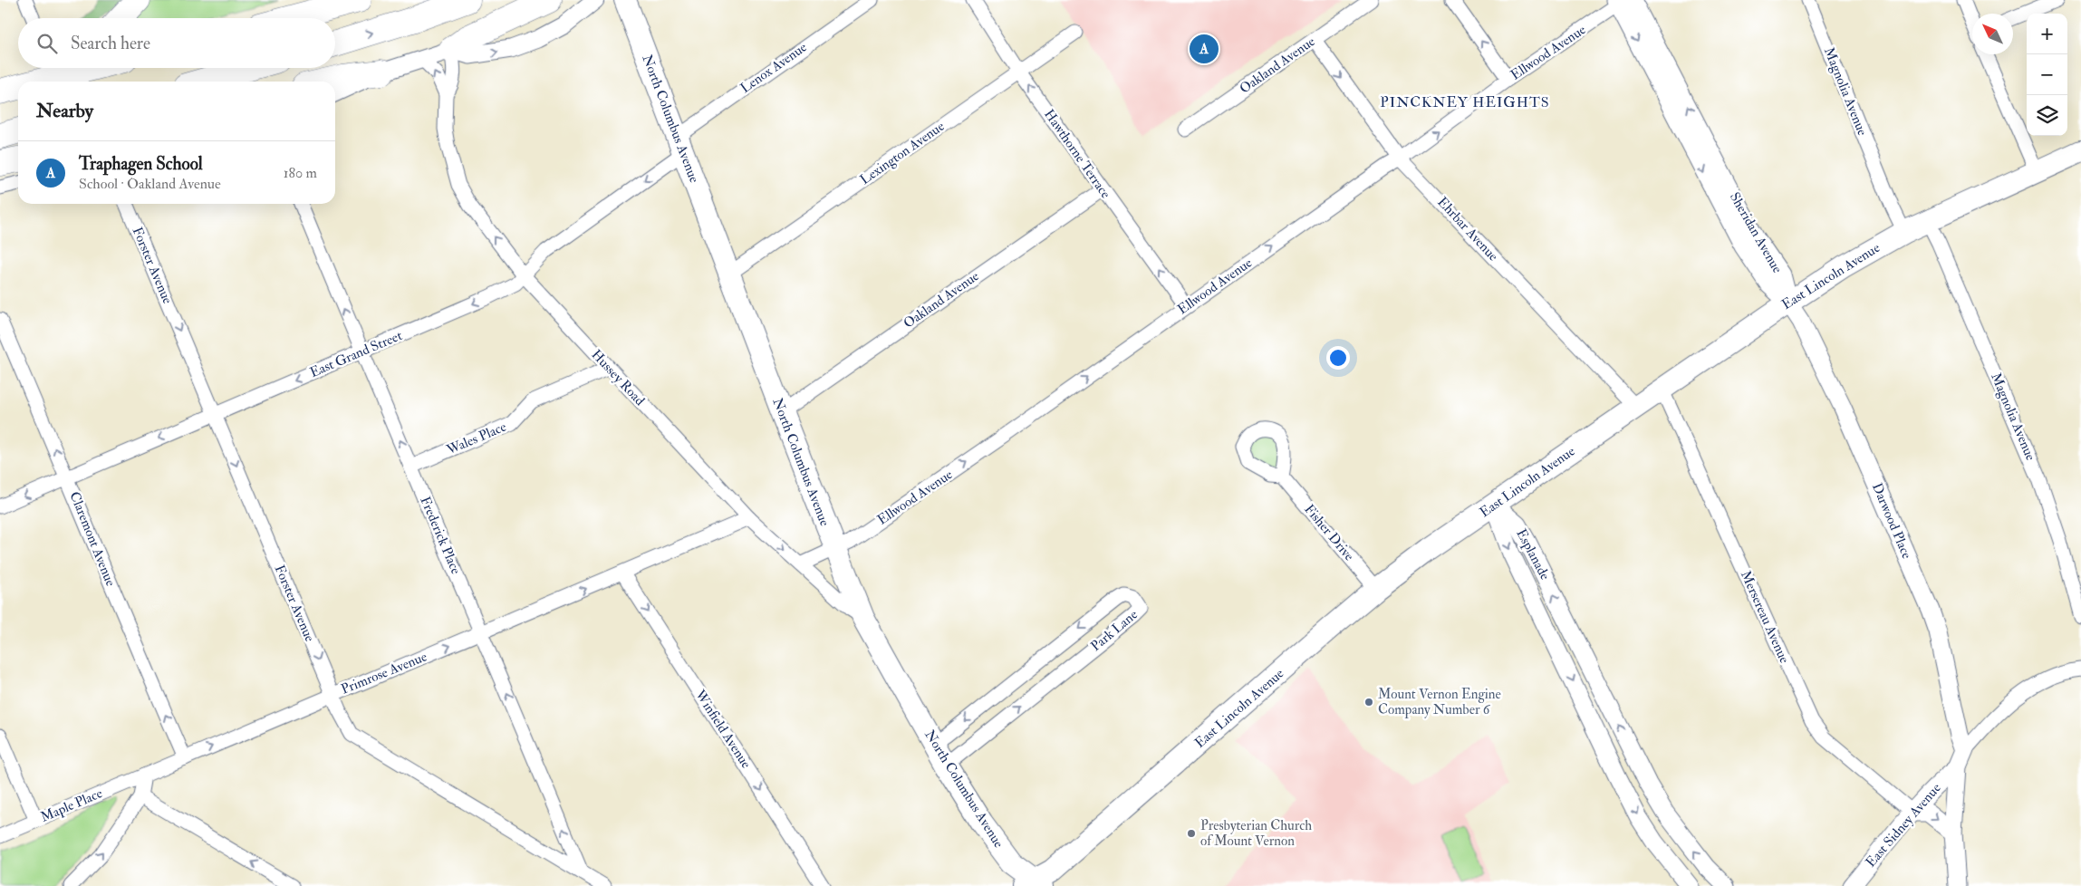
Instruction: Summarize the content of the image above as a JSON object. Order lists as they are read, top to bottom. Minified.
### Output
{"streets":{"main road":["North Columbus Avenue","East Lincoln Avenue"],"street":["Ellwood Avenue","Oakland Avenue","Lenox Avenue","Magnolia Avenue","Lexington Avenue","Hawthorne Terrace","Ehrbar Avenue","Sheridan Avenue","Forster Avenue","East Grand Street","Hussey Road","Wales Place","Darwood Place","Fisher Drive","Frederick Place","Claremont Avenue","Esplanade","Mersereau Avenue","Park Lane","Primrose Avenue","Winfield Avenue","Maple Place","East Sidney Avenue"]},"crossings":[["Ellwood Avenue","North Columbus Avenue"],["Ellwood Avenue","Hawthorne Terrace"],["Ellwood Avenue","Ehrbar Avenue"],["Ellwood Avenue","Sheridan Avenue"],["Ellwood Avenue","Hussey Road"],["Oakland Avenue","North Columbus Avenue"],["Oakland Avenue","Hawthorne Terrace"],["Oakland Avenue","Ehrbar Avenue"],["Lenox Avenue","North Columbus Avenue"],["Lenox Avenue","East Grand Street"],["Magnolia Avenue","East Lincoln Avenue"],["North Columbus Avenue","Lexington Avenue"],["North Columbus Avenue","East Lincoln Avenue"],["North Columbus Avenue","East Grand Street"],["North Columbus Avenue","Hussey Road"],["North Columbus Avenue","Park Lane"],["Lexington Avenue","Hawthorne Terrace"],["Ehrbar Avenue","East Lincoln Avenue"],["Sheridan Avenue","East Lincoln Avenue"],["Sheridan Avenue","Darwood Place"],["Forster Avenue","East Grand Street"],["Forster Avenue","Frederick Place"],["Forster Avenue","Primrose Avenue"],["East Lincoln Avenue","Darwood Place"],["East Lincoln Avenue","Fisher Drive"],["East Lincoln Avenue","Esplanade"],["East Lincoln Avenue","Mersereau Avenue"],["East Grand Street","Hussey Road"],["East Grand Street","Frederick Place"],["East Grand Street","Claremont Avenue"],["Hussey Road","Wales Place"],["Hussey Road","Primrose Avenue"],["Wales Place","Frederick Place"],["Frederick Place","Primrose Avenue"],["Claremont Avenue","Primrose Avenue"],["Mersereau Avenue","East Sidney Avenue"],["Primrose Avenue","Winfield Avenue"],["Primrose Avenue","Maple Place"]],"one_way":["Ellwood Avenue","Hawthorne Terrace","Forster Avenue","East Grand Street","Frederick Place","Claremont Avenue","Primrose Avenue","Winfield Avenue"],"districts":["PINCKNEY HEIGHTS"],"places":["Mount Vernon Engine Company Number 6","Presbyterian Church of Mount Vernon"],"north":"top left","page":{"map_buttons":["+","−"],"search":"Search here","pins":"A","heading":"Nearby","list":[{"mark":"A","name":"Traphagen School","note":"School · Oakland Avenue","value":"180 m"}]}}
